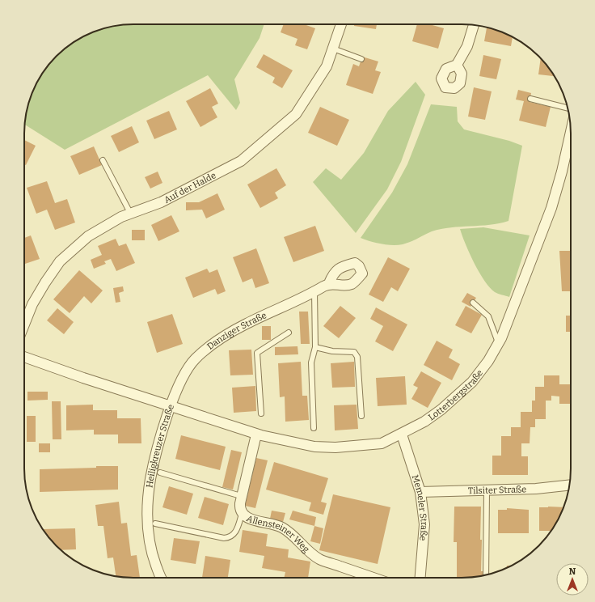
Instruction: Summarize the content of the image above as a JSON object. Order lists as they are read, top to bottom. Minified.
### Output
{"streets":{"street":["Auf der Halde","Danziger Straße","Lotterbergstraße","Heiligkreuzer Straße","Tilsiter Straße","Memeler Straße","Allensteiner Weg"]},"crossings":[["Danziger Straße","Lotterbergstraße"],["Danziger Straße","Heiligkreuzer Straße"],["Lotterbergstraße","Heiligkreuzer Straße"],["Lotterbergstraße","Memeler Straße"],["Lotterbergstraße","Allensteiner Weg"],["Tilsiter Straße","Memeler Straße"]],"north":"top"}
